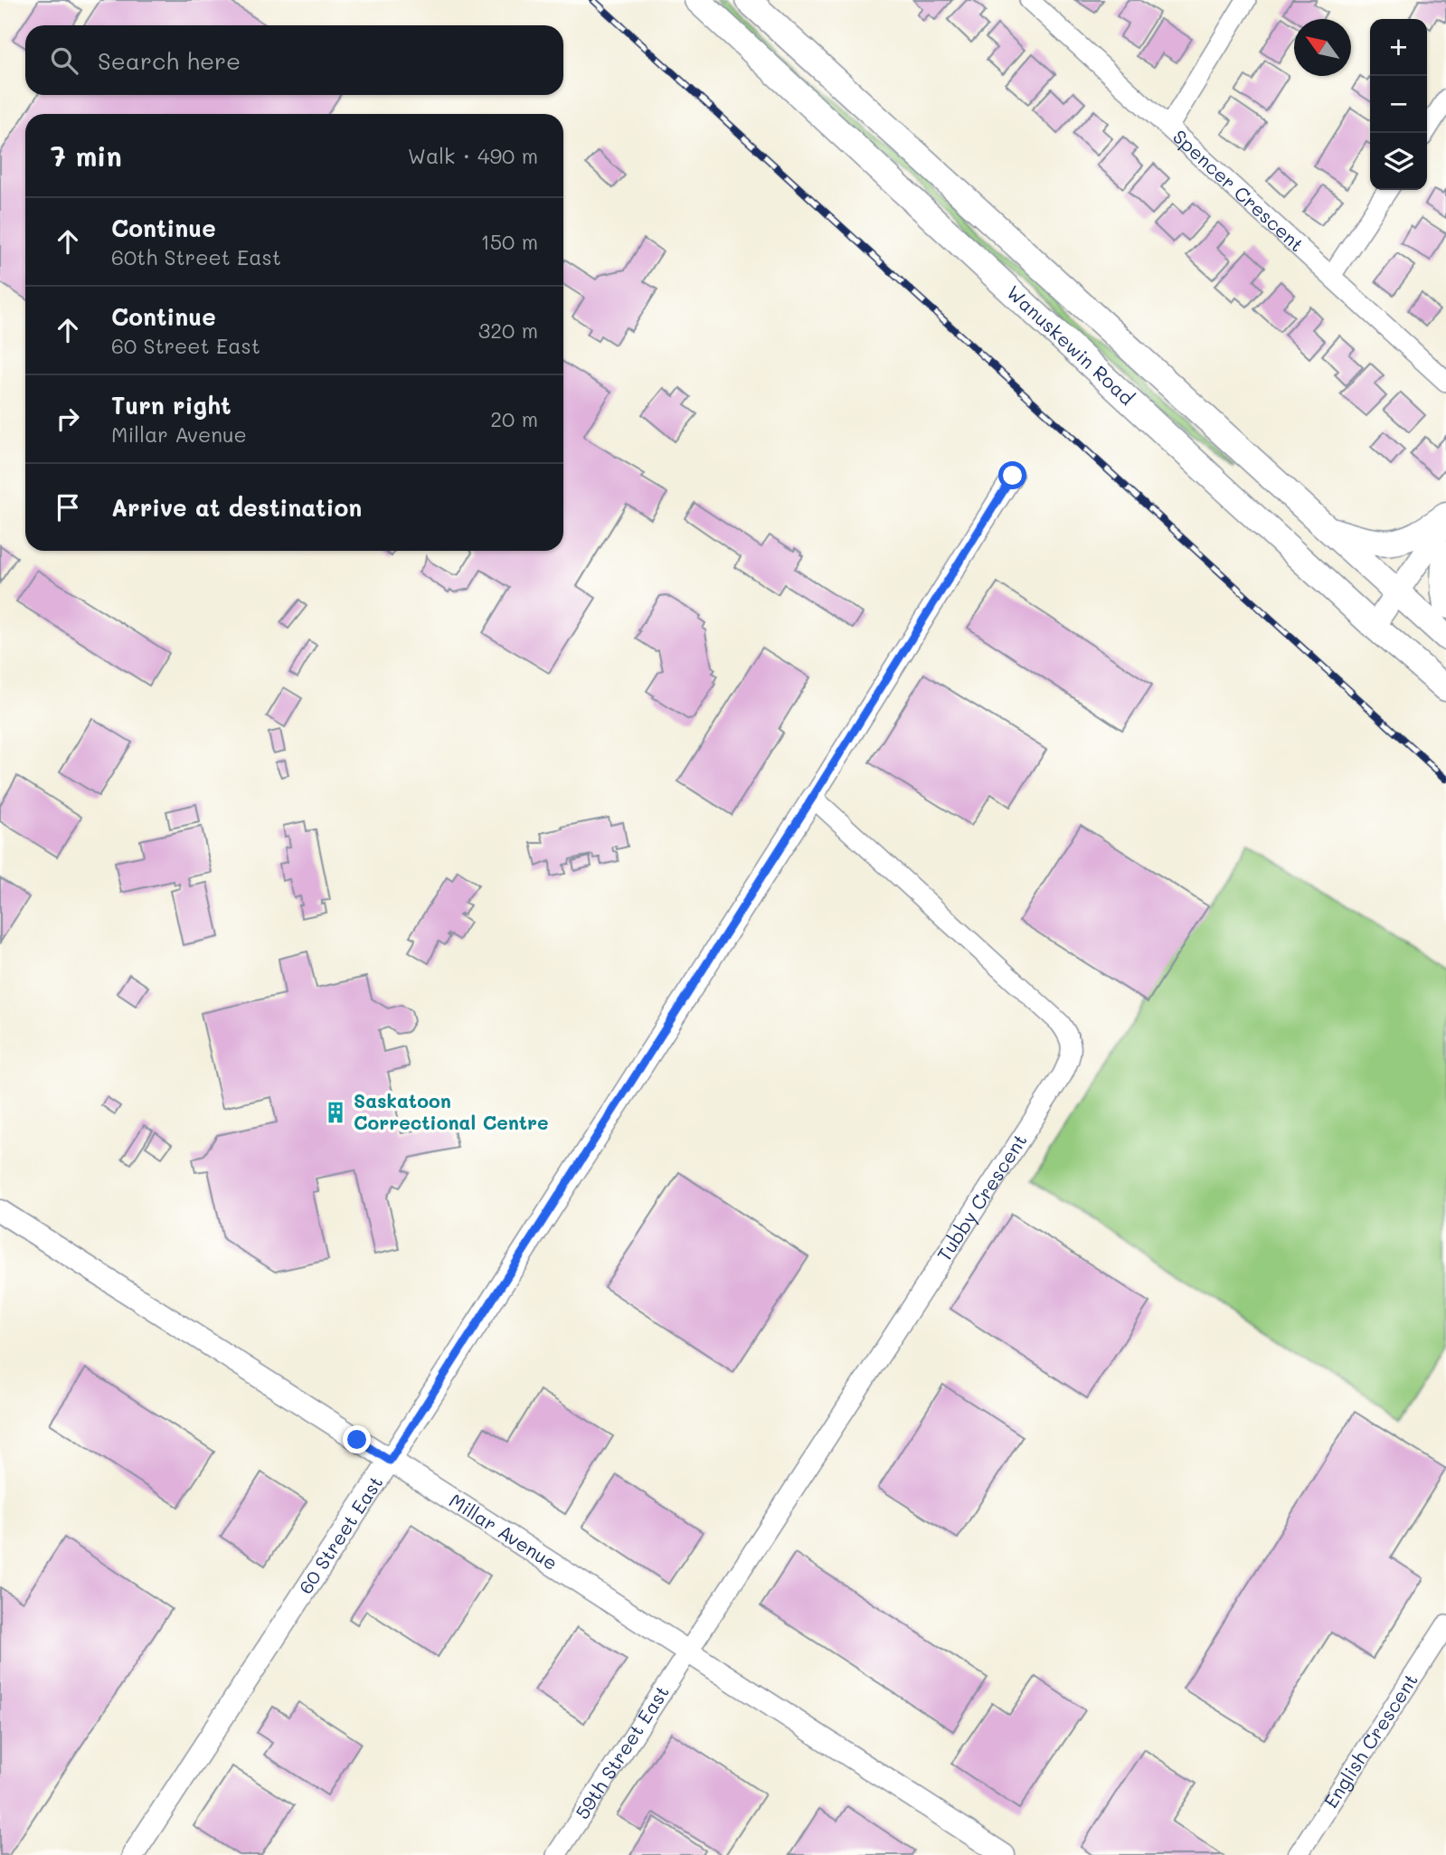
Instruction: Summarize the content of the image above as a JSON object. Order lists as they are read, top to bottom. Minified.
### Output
{"streets":{"main road":["Wanuskewin Road"],"street":["Spencer Crescent","Tubby Crescent","Millar Avenue","60 Street East","English Crescent","59th Street East"]},"crossings":[["Tubby Crescent","Millar Avenue"],["Tubby Crescent","60 Street East"],["Tubby Crescent","59th Street East"],["Millar Avenue","60 Street East"],["Millar Avenue","59th Street East"]],"places":{"building":["Saskatoon Correctional Centre"]},"north":"top left","page":{"map_buttons":["+","−"],"search":"Search here","heading":["7 min","Walk · 490 m"],"list":[["Continue","60th Street East","150 m"],["Continue","60 Street East","320 m"],["Turn right","Millar Avenue","20 m"],"Arrive at destination"]}}
